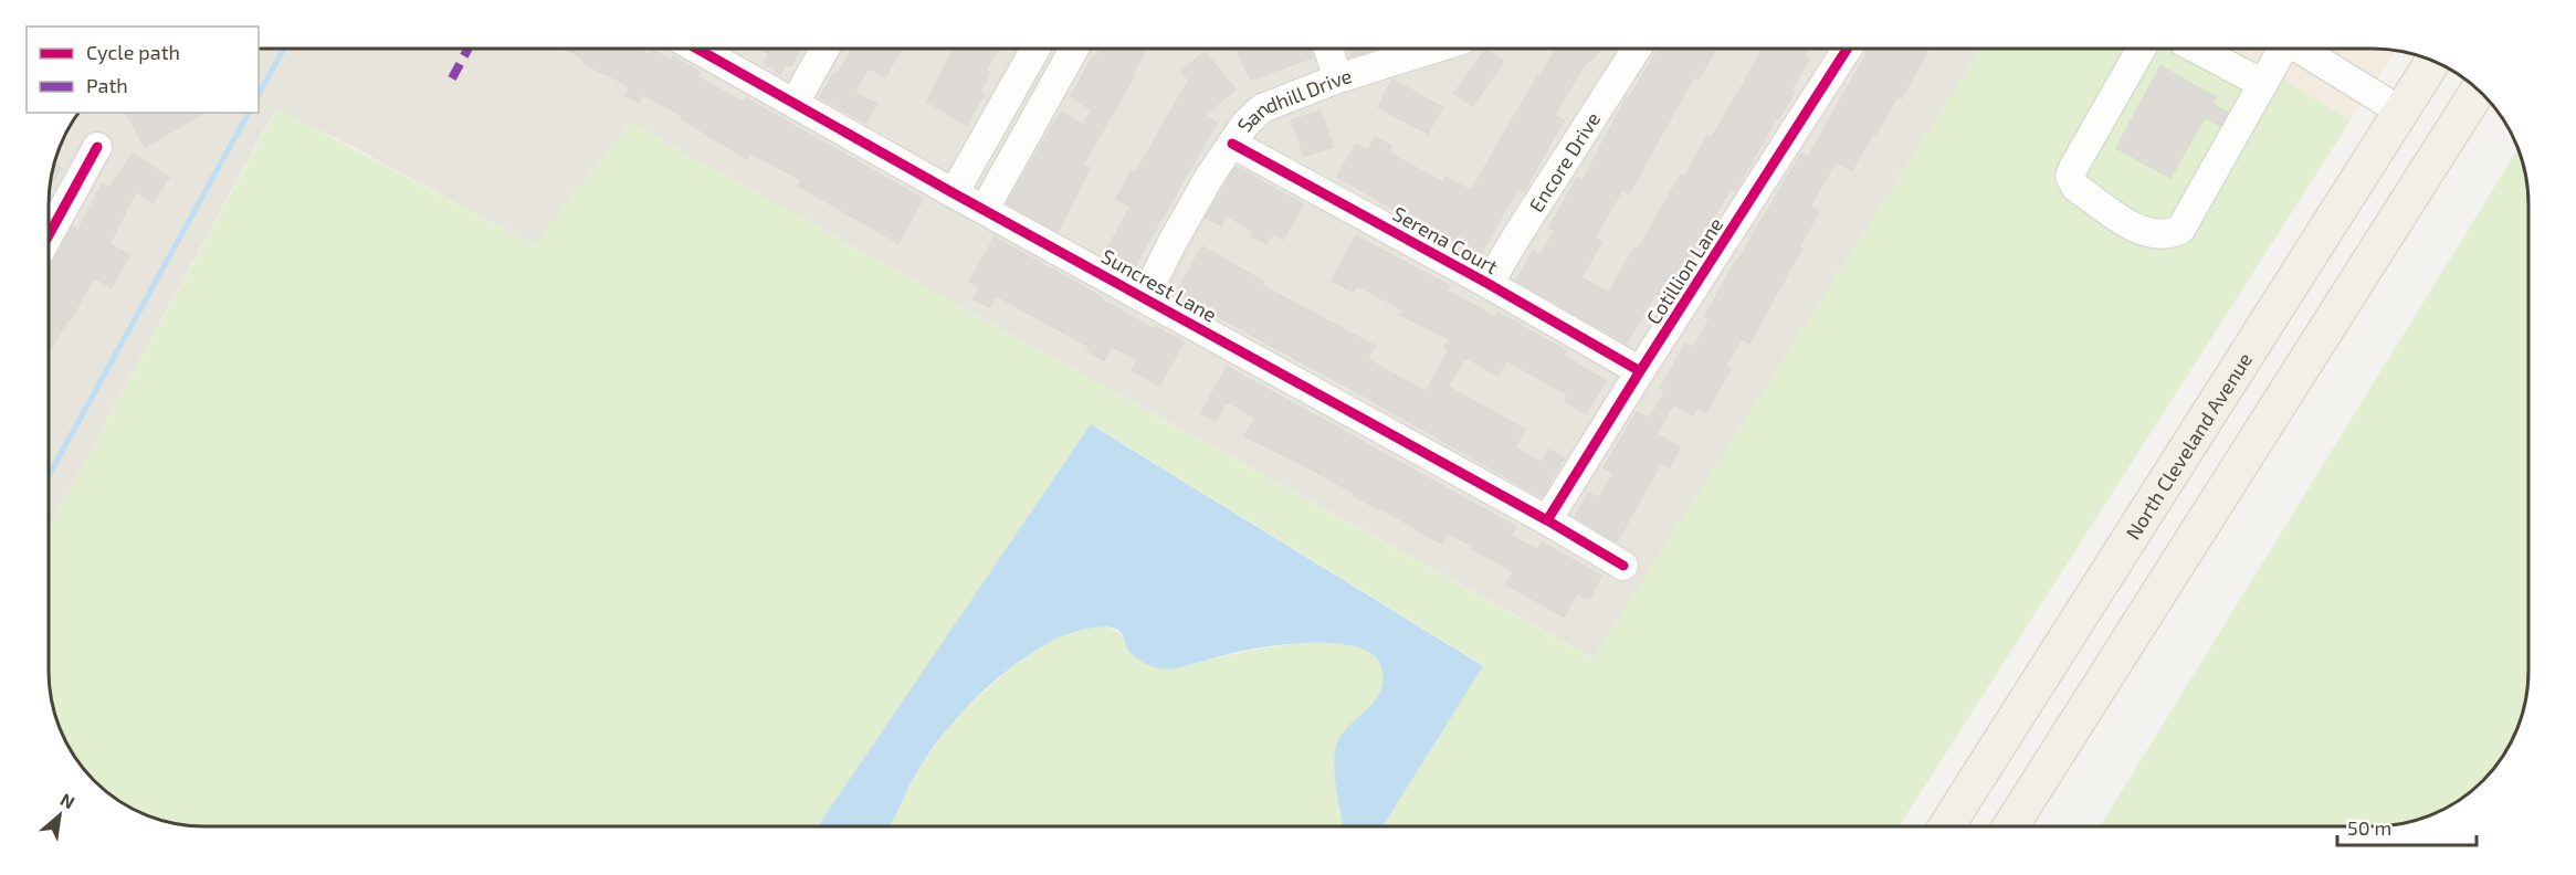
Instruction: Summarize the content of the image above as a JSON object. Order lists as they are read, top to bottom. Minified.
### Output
{"streets":{"main road":["North Cleveland Avenue"],"street":["Sandhill Drive","Encore Drive","Serena Court","Cotillion Lane","Suncrest Lane"]},"crossings":[["Sandhill Drive","Serena Court"],["Sandhill Drive","Suncrest Lane"],["Encore Drive","Serena Court"],["Serena Court","Cotillion Lane"],["Cotillion Lane","Suncrest Lane"]],"legend":["Cycle path","Path"],"scale_bar":"50 m","north":"top right"}
